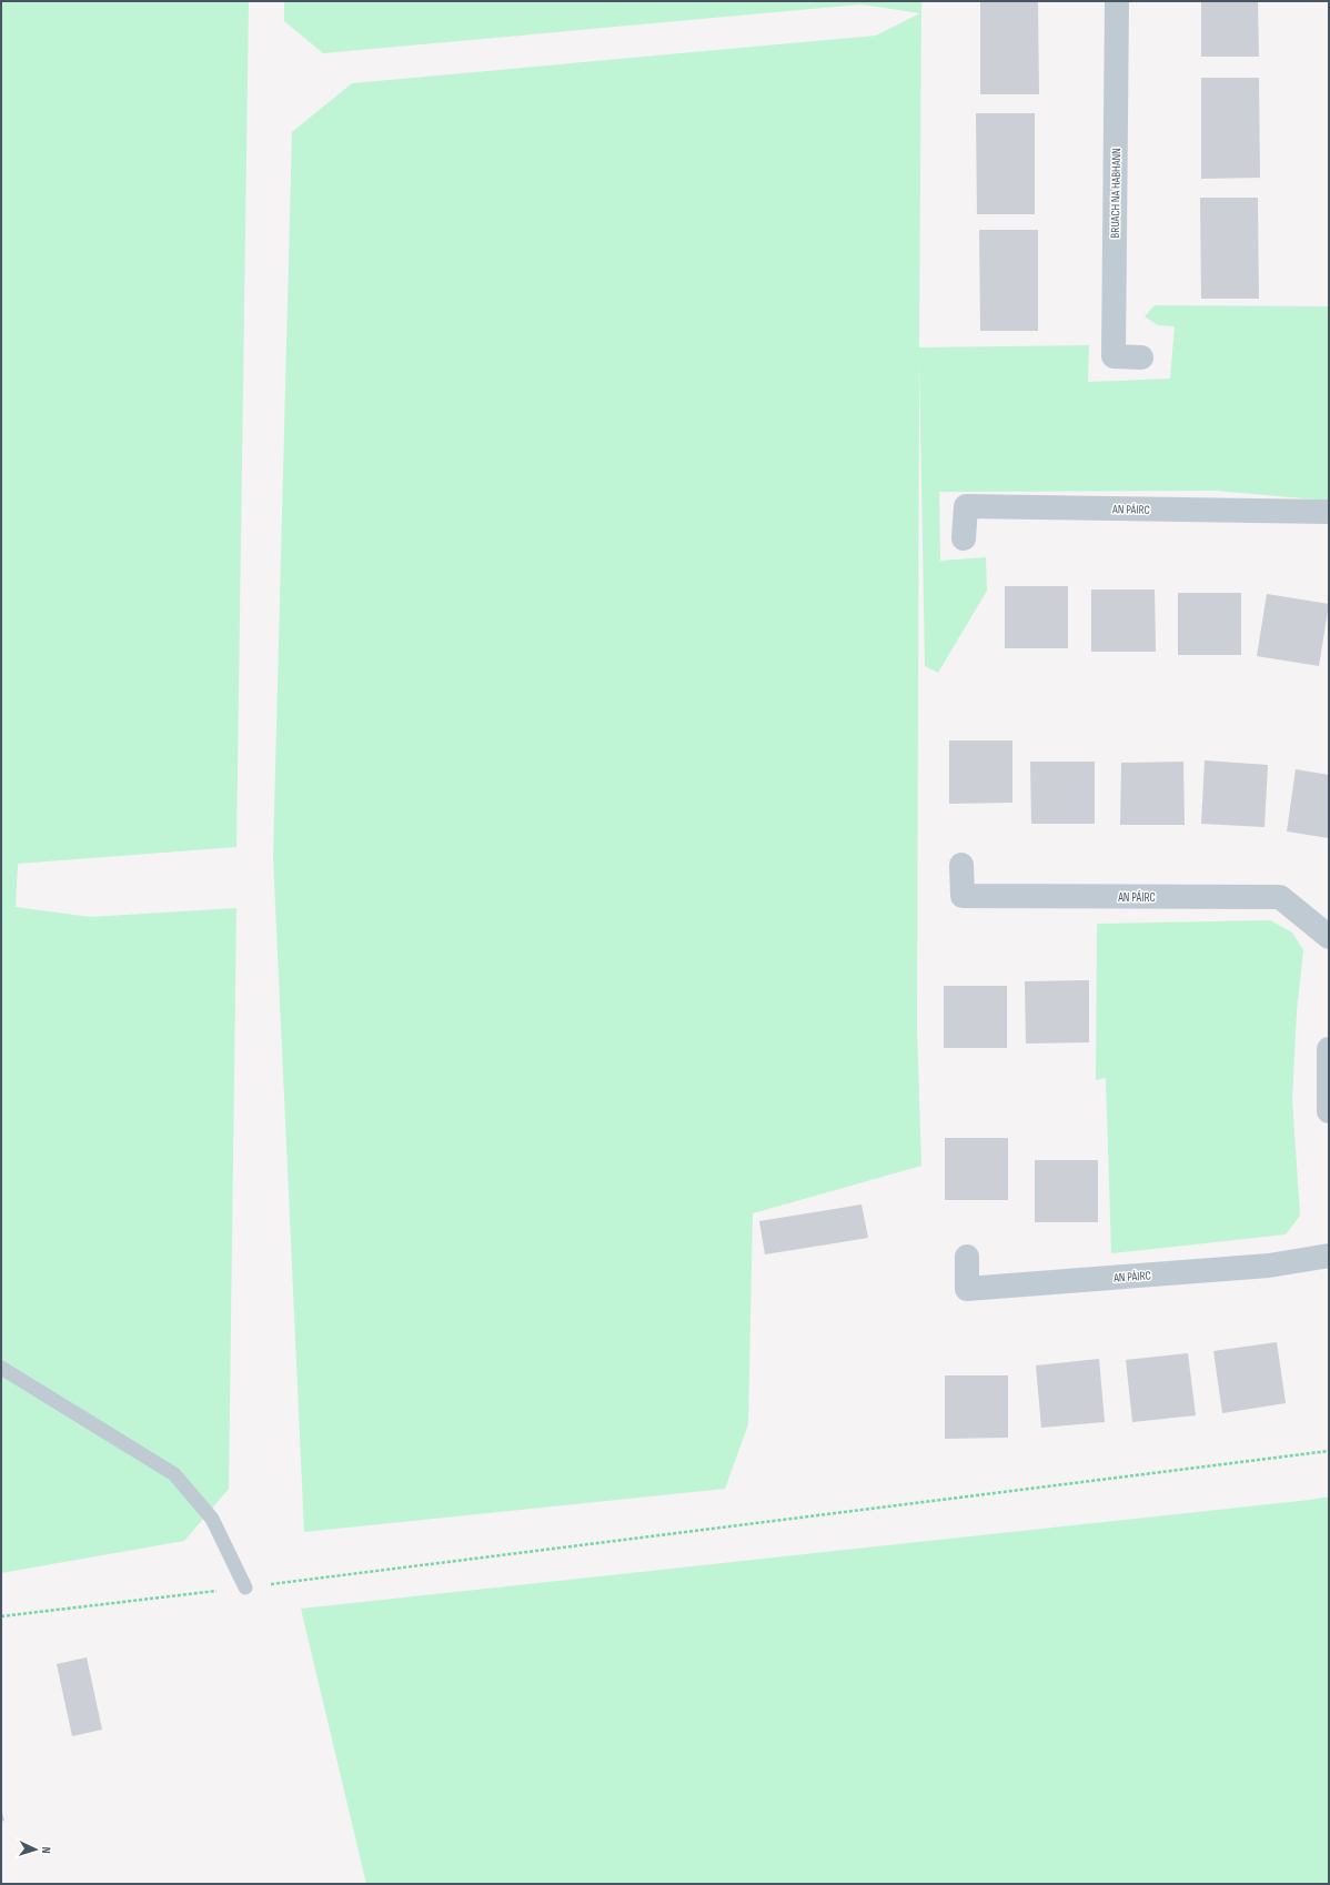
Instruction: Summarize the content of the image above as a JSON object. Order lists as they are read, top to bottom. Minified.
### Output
{"streets":{"street":["BRUACH NA HABHANN","AN PÁIRC"]},"north":"right"}
